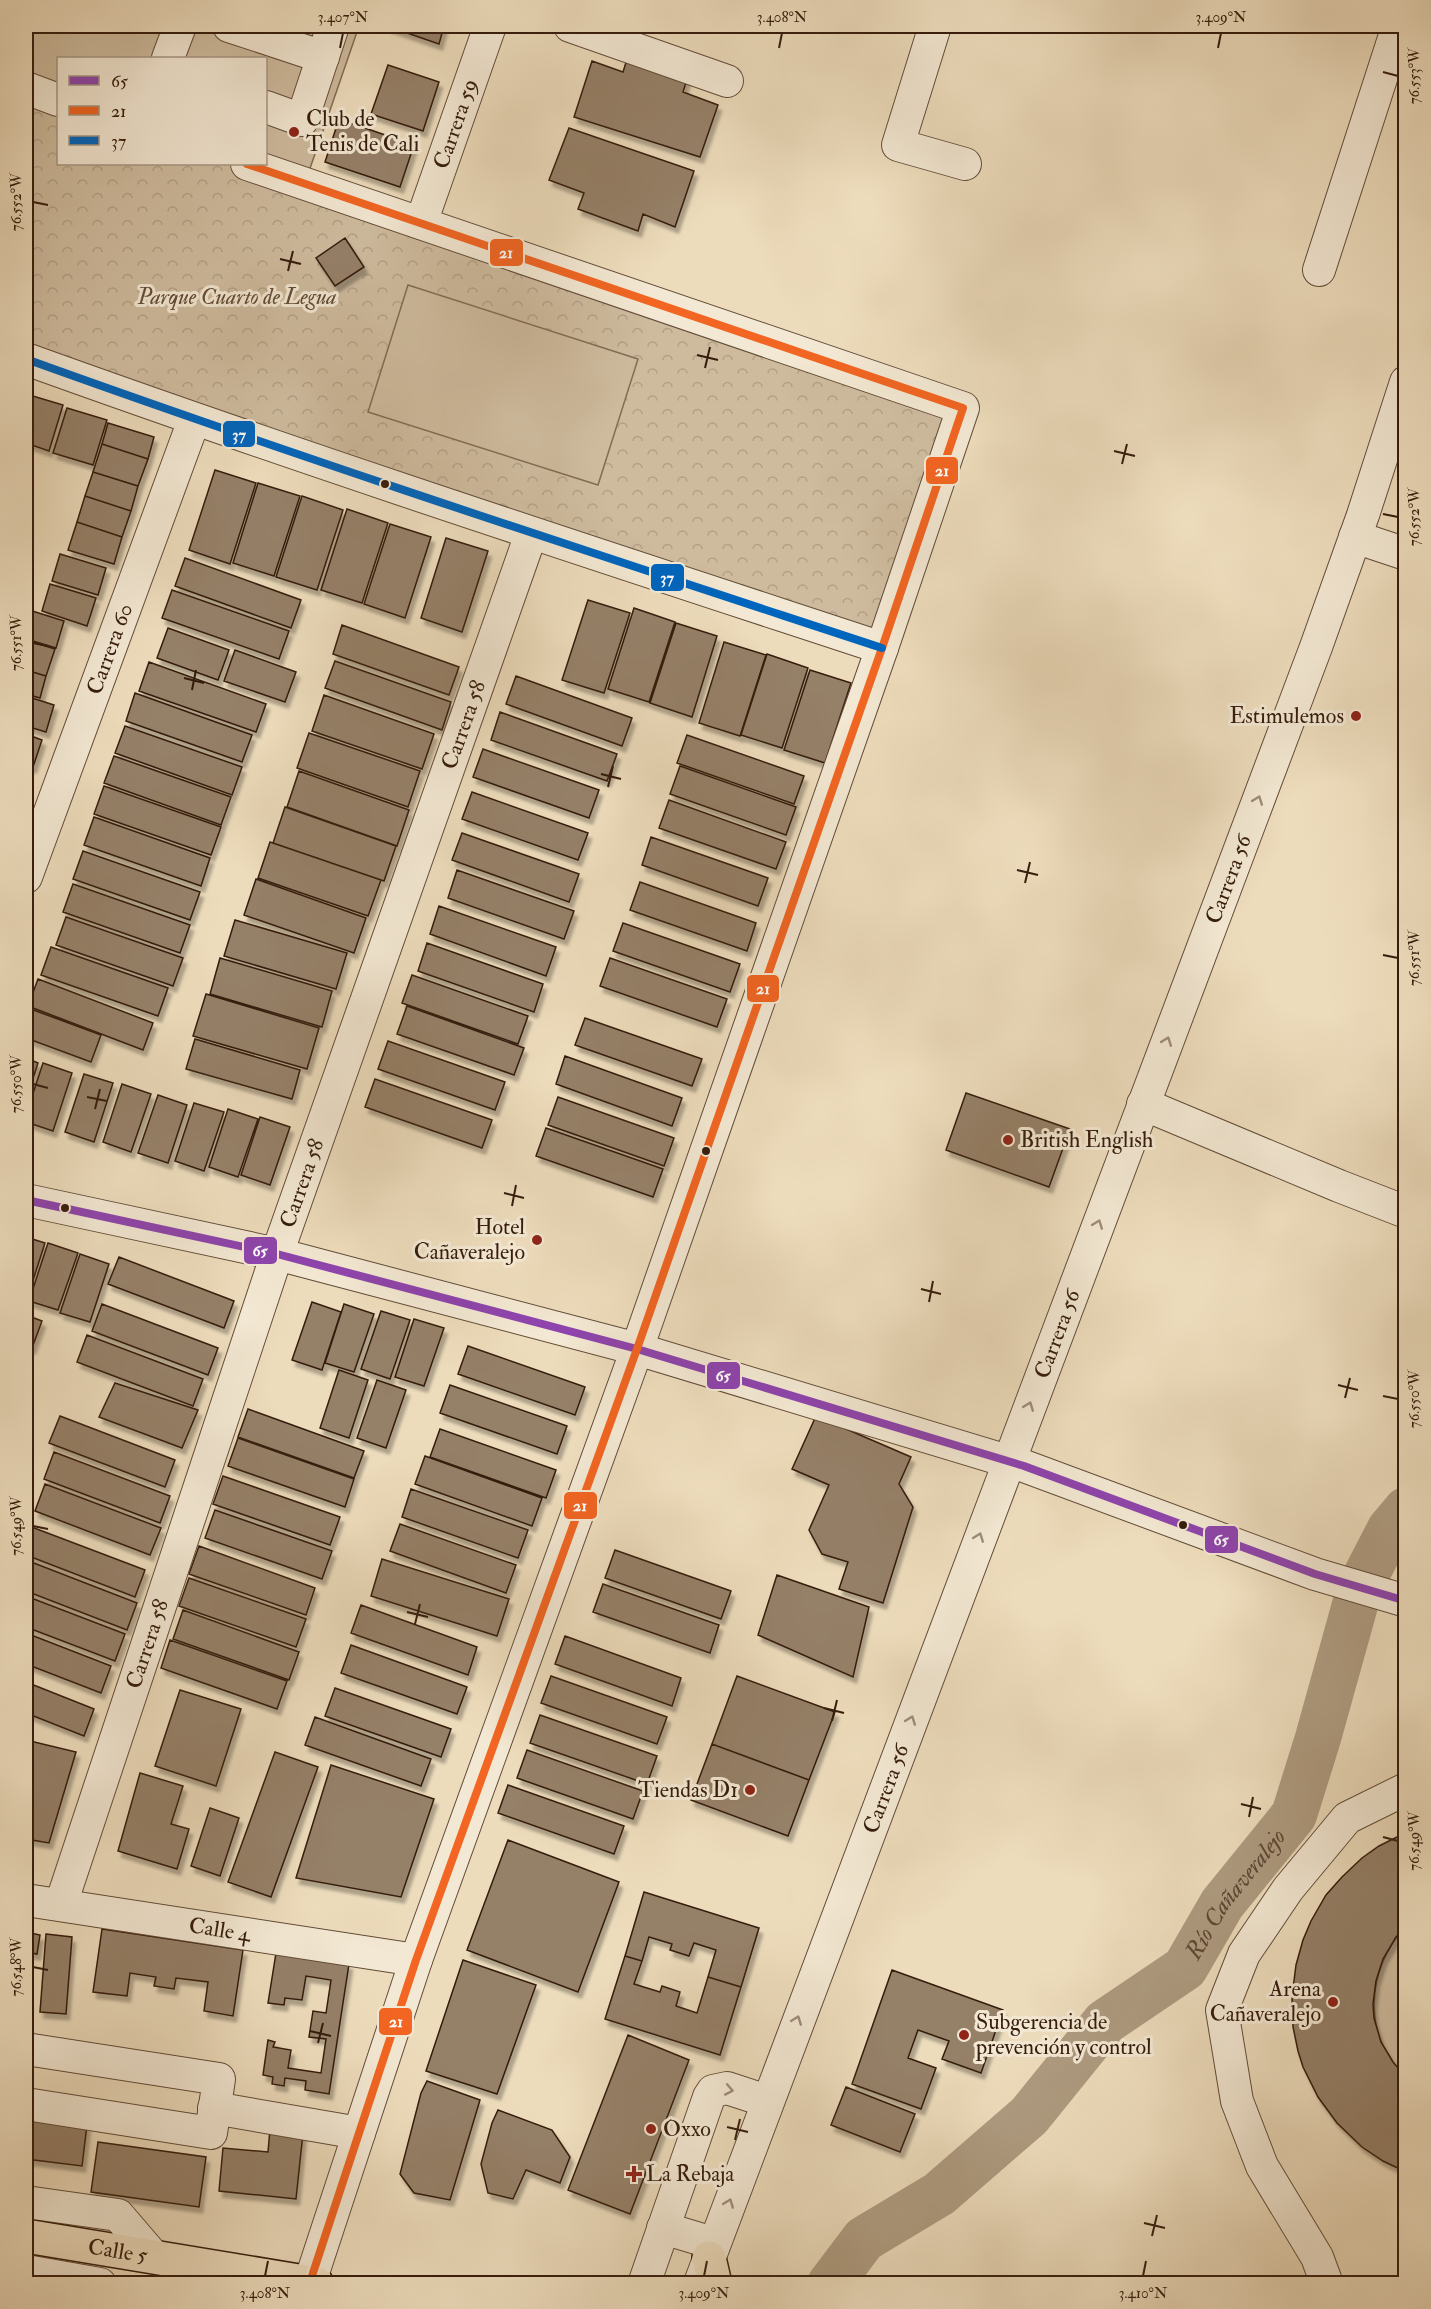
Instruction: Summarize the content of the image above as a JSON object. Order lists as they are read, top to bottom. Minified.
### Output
{"streets":{"main road":["Calle 5"],"street":["Carrera 59","Carrera 60","Carrera 58","Carrera 56","Calle 4"]},"crossings":[["Carrera 58","Calle 4"]],"one_way":["Carrera 56"],"water":["Río Cañaveralejo"],"parks":["Parque Cuarto de Legua"],"places":{"other":["Club de Tenis de Cali","Estimulemos","British English","Hotel Cañaveralejo","Tiendas D1","Arena Cañaveralejo","Subgerencia de prevención y control","Oxxo"],"health":["La Rebaja"]},"lines":["transit line 21","transit line 37","transit line 65"],"legend":["65","21","37"],"coordinates":["3.407°N","3.408°N","3.409°N","76.553°W","76.552°W","76.551°W","76.550°W","76.549°W","76.548°W","3.410°N"]}
